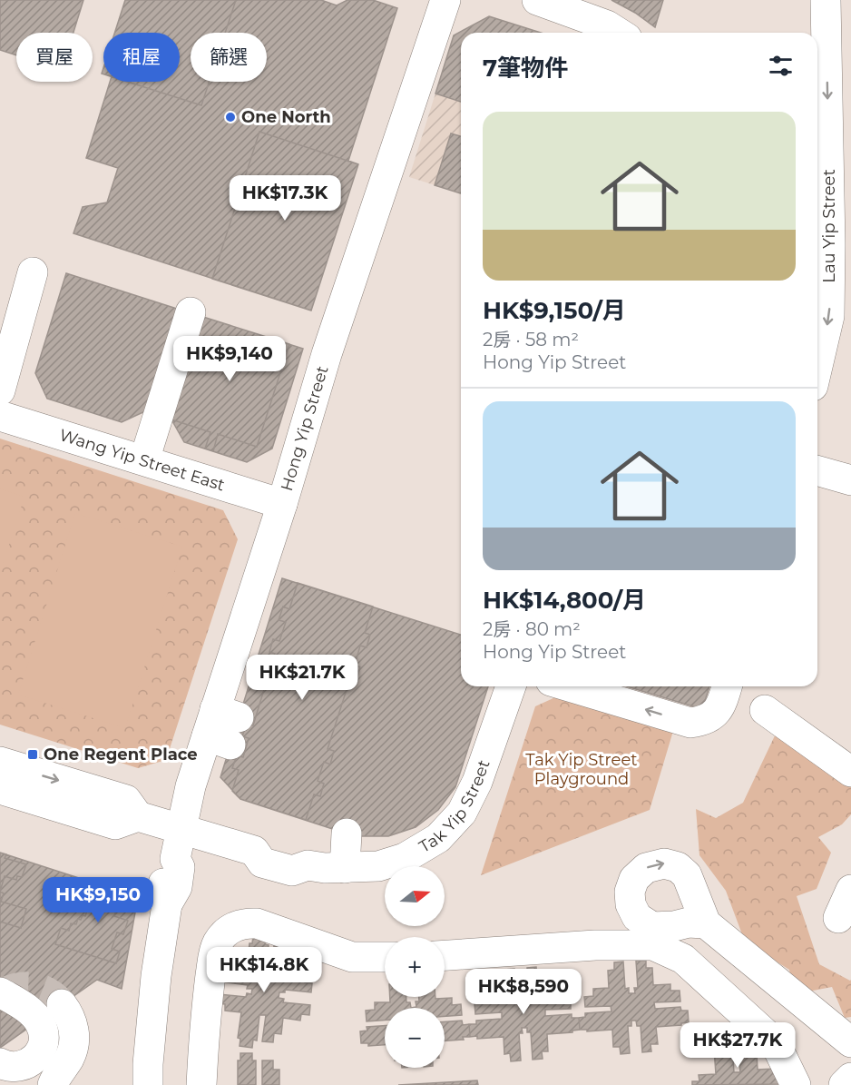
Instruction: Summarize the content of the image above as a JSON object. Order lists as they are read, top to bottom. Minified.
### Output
{"streets":{"street":["Lau Yip Street","Hong Yip Street","Wang Yip Street East","Tak Yip Street"]},"crossings":[["Hong Yip Street","Wang Yip Street East"],["Hong Yip Street","Tak Yip Street"]],"one_way":["Lau Yip Street"],"parks":["Tak Yip Street Playground"],"places":{"other":["One North"],"transit":["One Regent Place"]},"north":"right","page":{"chip":["買屋","租屋","篩選"],"heading":"7筆物件","list":[{"name":"HK$9,150/月","note":"2房 · 58 m² · Hong Yip Street"},{"name":"HK$14,800/月","note":"2房 · 80 m² · Hong Yip Street"}],"price":["HK$17.3K","HK$9,140","HK$21.7K","HK$9,150","HK$14.8K","HK$8,590","HK$27.7K"],"map_buttons":["+","−"]}}
